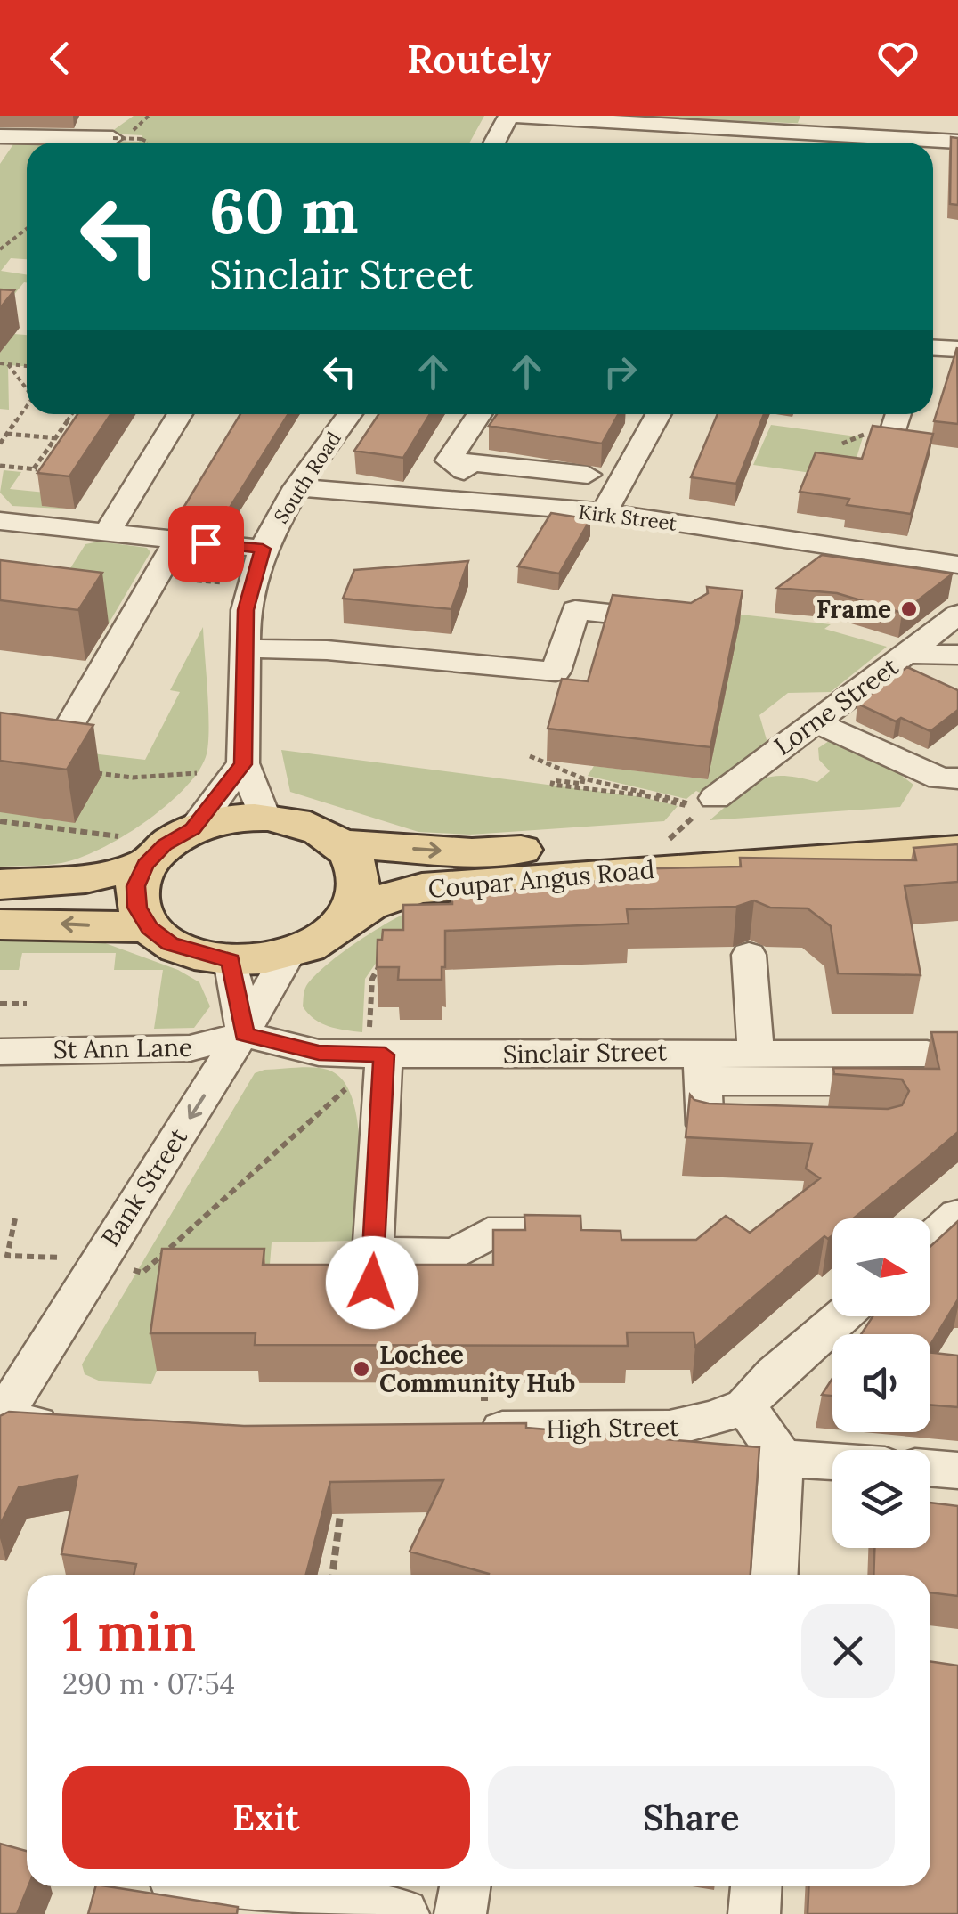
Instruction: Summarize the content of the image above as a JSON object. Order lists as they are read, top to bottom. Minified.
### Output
{"streets":{"main road":["Coupar Angus Road"],"street":["South Road","Kirk Street","Lorne Street","St Ann Lane","Sinclair Street","Bank Street","High Street"]},"crossings":[["South Road","Kirk Street"],["South Road","Coupar Angus Road"],["South Road","Bank Street"],["Coupar Angus Road","Bank Street"],["St Ann Lane","Sinclair Street"],["St Ann Lane","Bank Street"],["Sinclair Street","Bank Street"]],"one_way":["Bank Street"],"places":["Frame","Lochee Community Hub"],"north":"right","page":{"header":"Routely","turn":["60 m","Sinclair Street"],"heading":["1 min","290 m · 07:54"],"buttons":["Exit","Share"]}}
